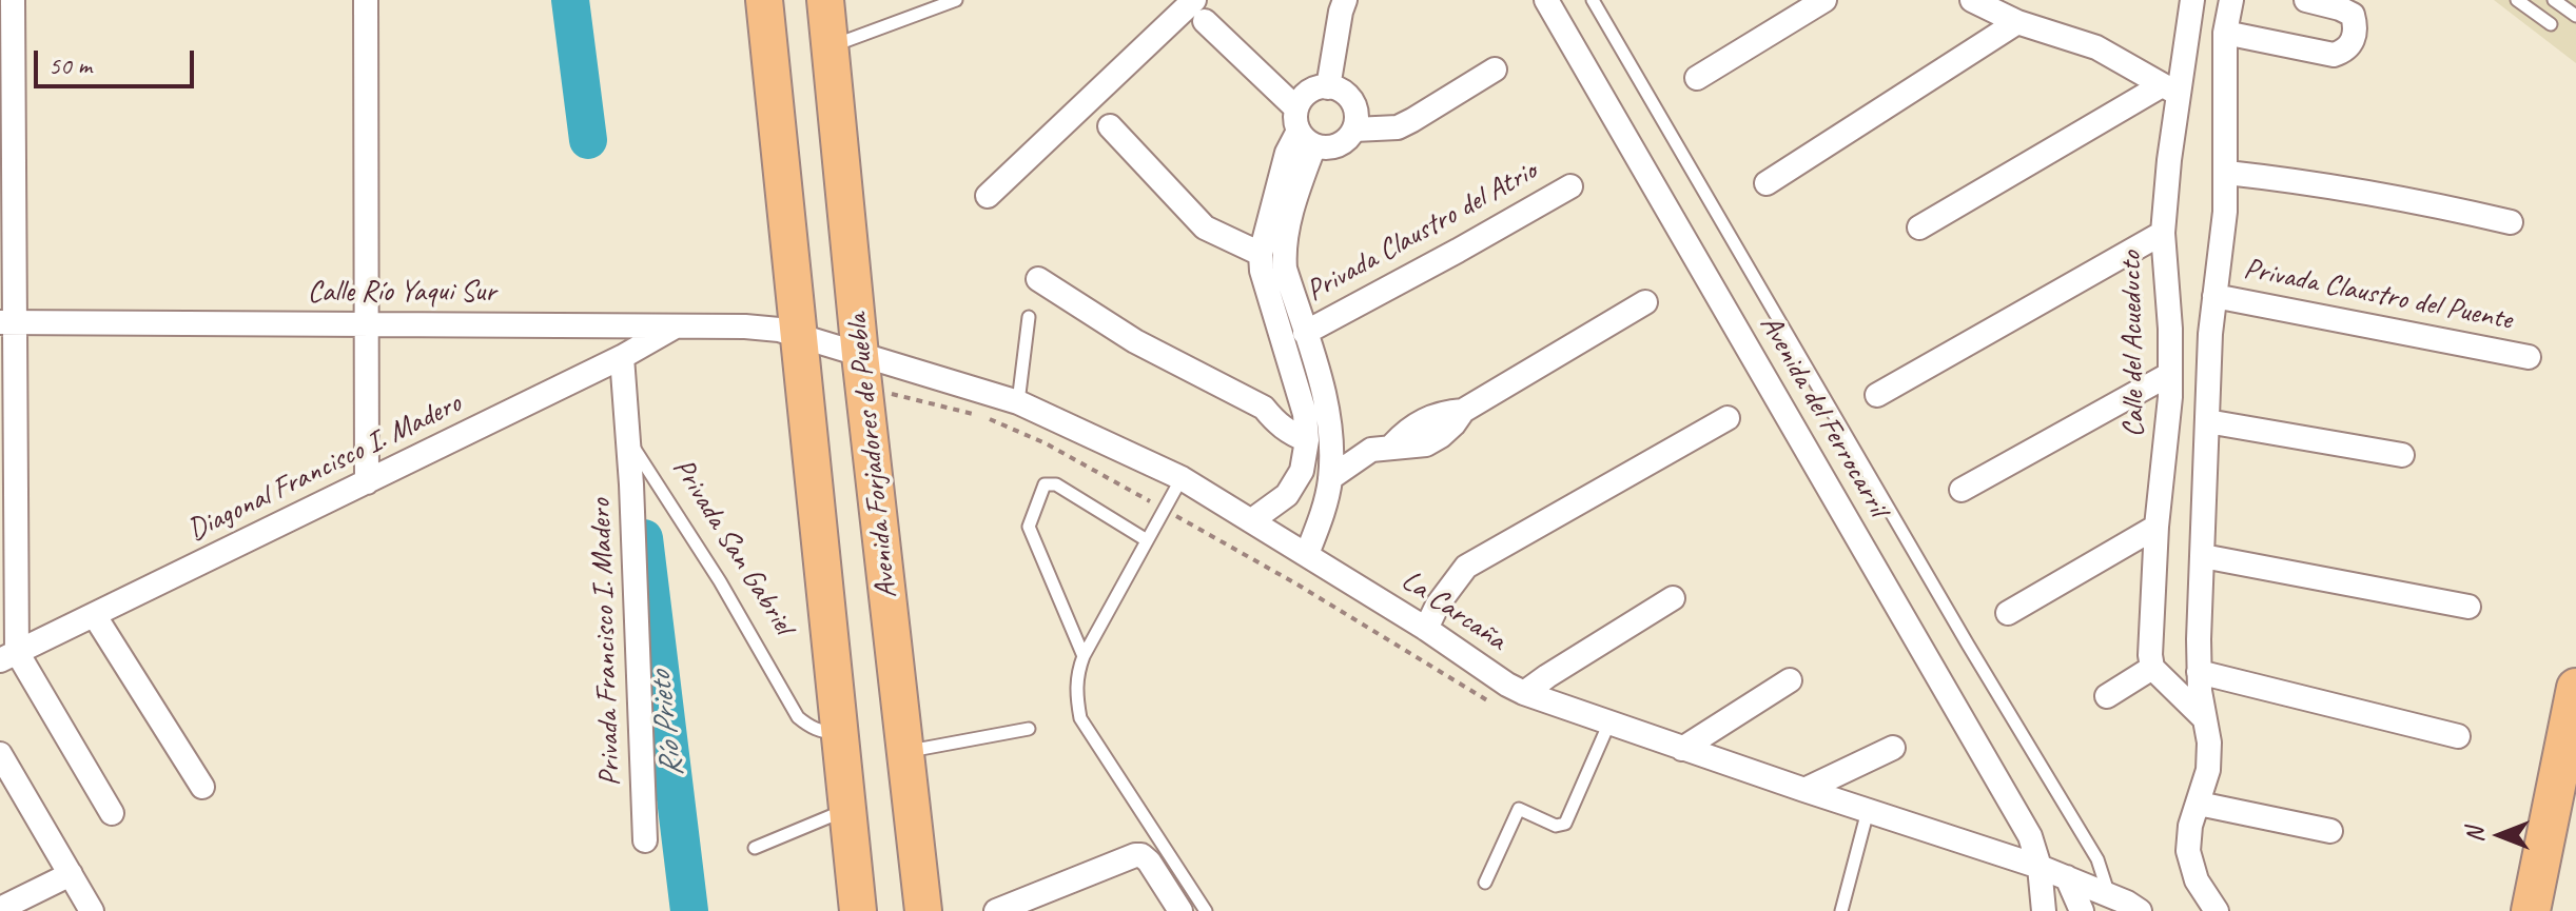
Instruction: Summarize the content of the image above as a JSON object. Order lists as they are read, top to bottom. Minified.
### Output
{"streets":{"main road":["Avenida Forjadores de Puebla"],"street":["Privada Claustro del Atrio","Calle Río Yaqui Sur","Privada Claustro del Puente","Calle del Acueducto","Avenida del Ferrocarril","Diagonal Francisco I. Madero","Privada San Gabriel","La Carcaña","Privada Francisco I. Madero"]},"crossings":[["Calle Río Yaqui Sur","Avenida Forjadores de Puebla"],["Calle Río Yaqui Sur","Diagonal Francisco I. Madero"],["Calle Río Yaqui Sur","La Carcaña"],["Avenida del Ferrocarril","La Carcaña"],["Avenida Forjadores de Puebla","Privada San Gabriel"],["Avenida Forjadores de Puebla","La Carcaña"],["Diagonal Francisco I. Madero","Privada San Gabriel"],["Privada San Gabriel","Privada Francisco I. Madero"]],"water":["Río Prieto"],"scale_bar":"50 m","north":"left"}
